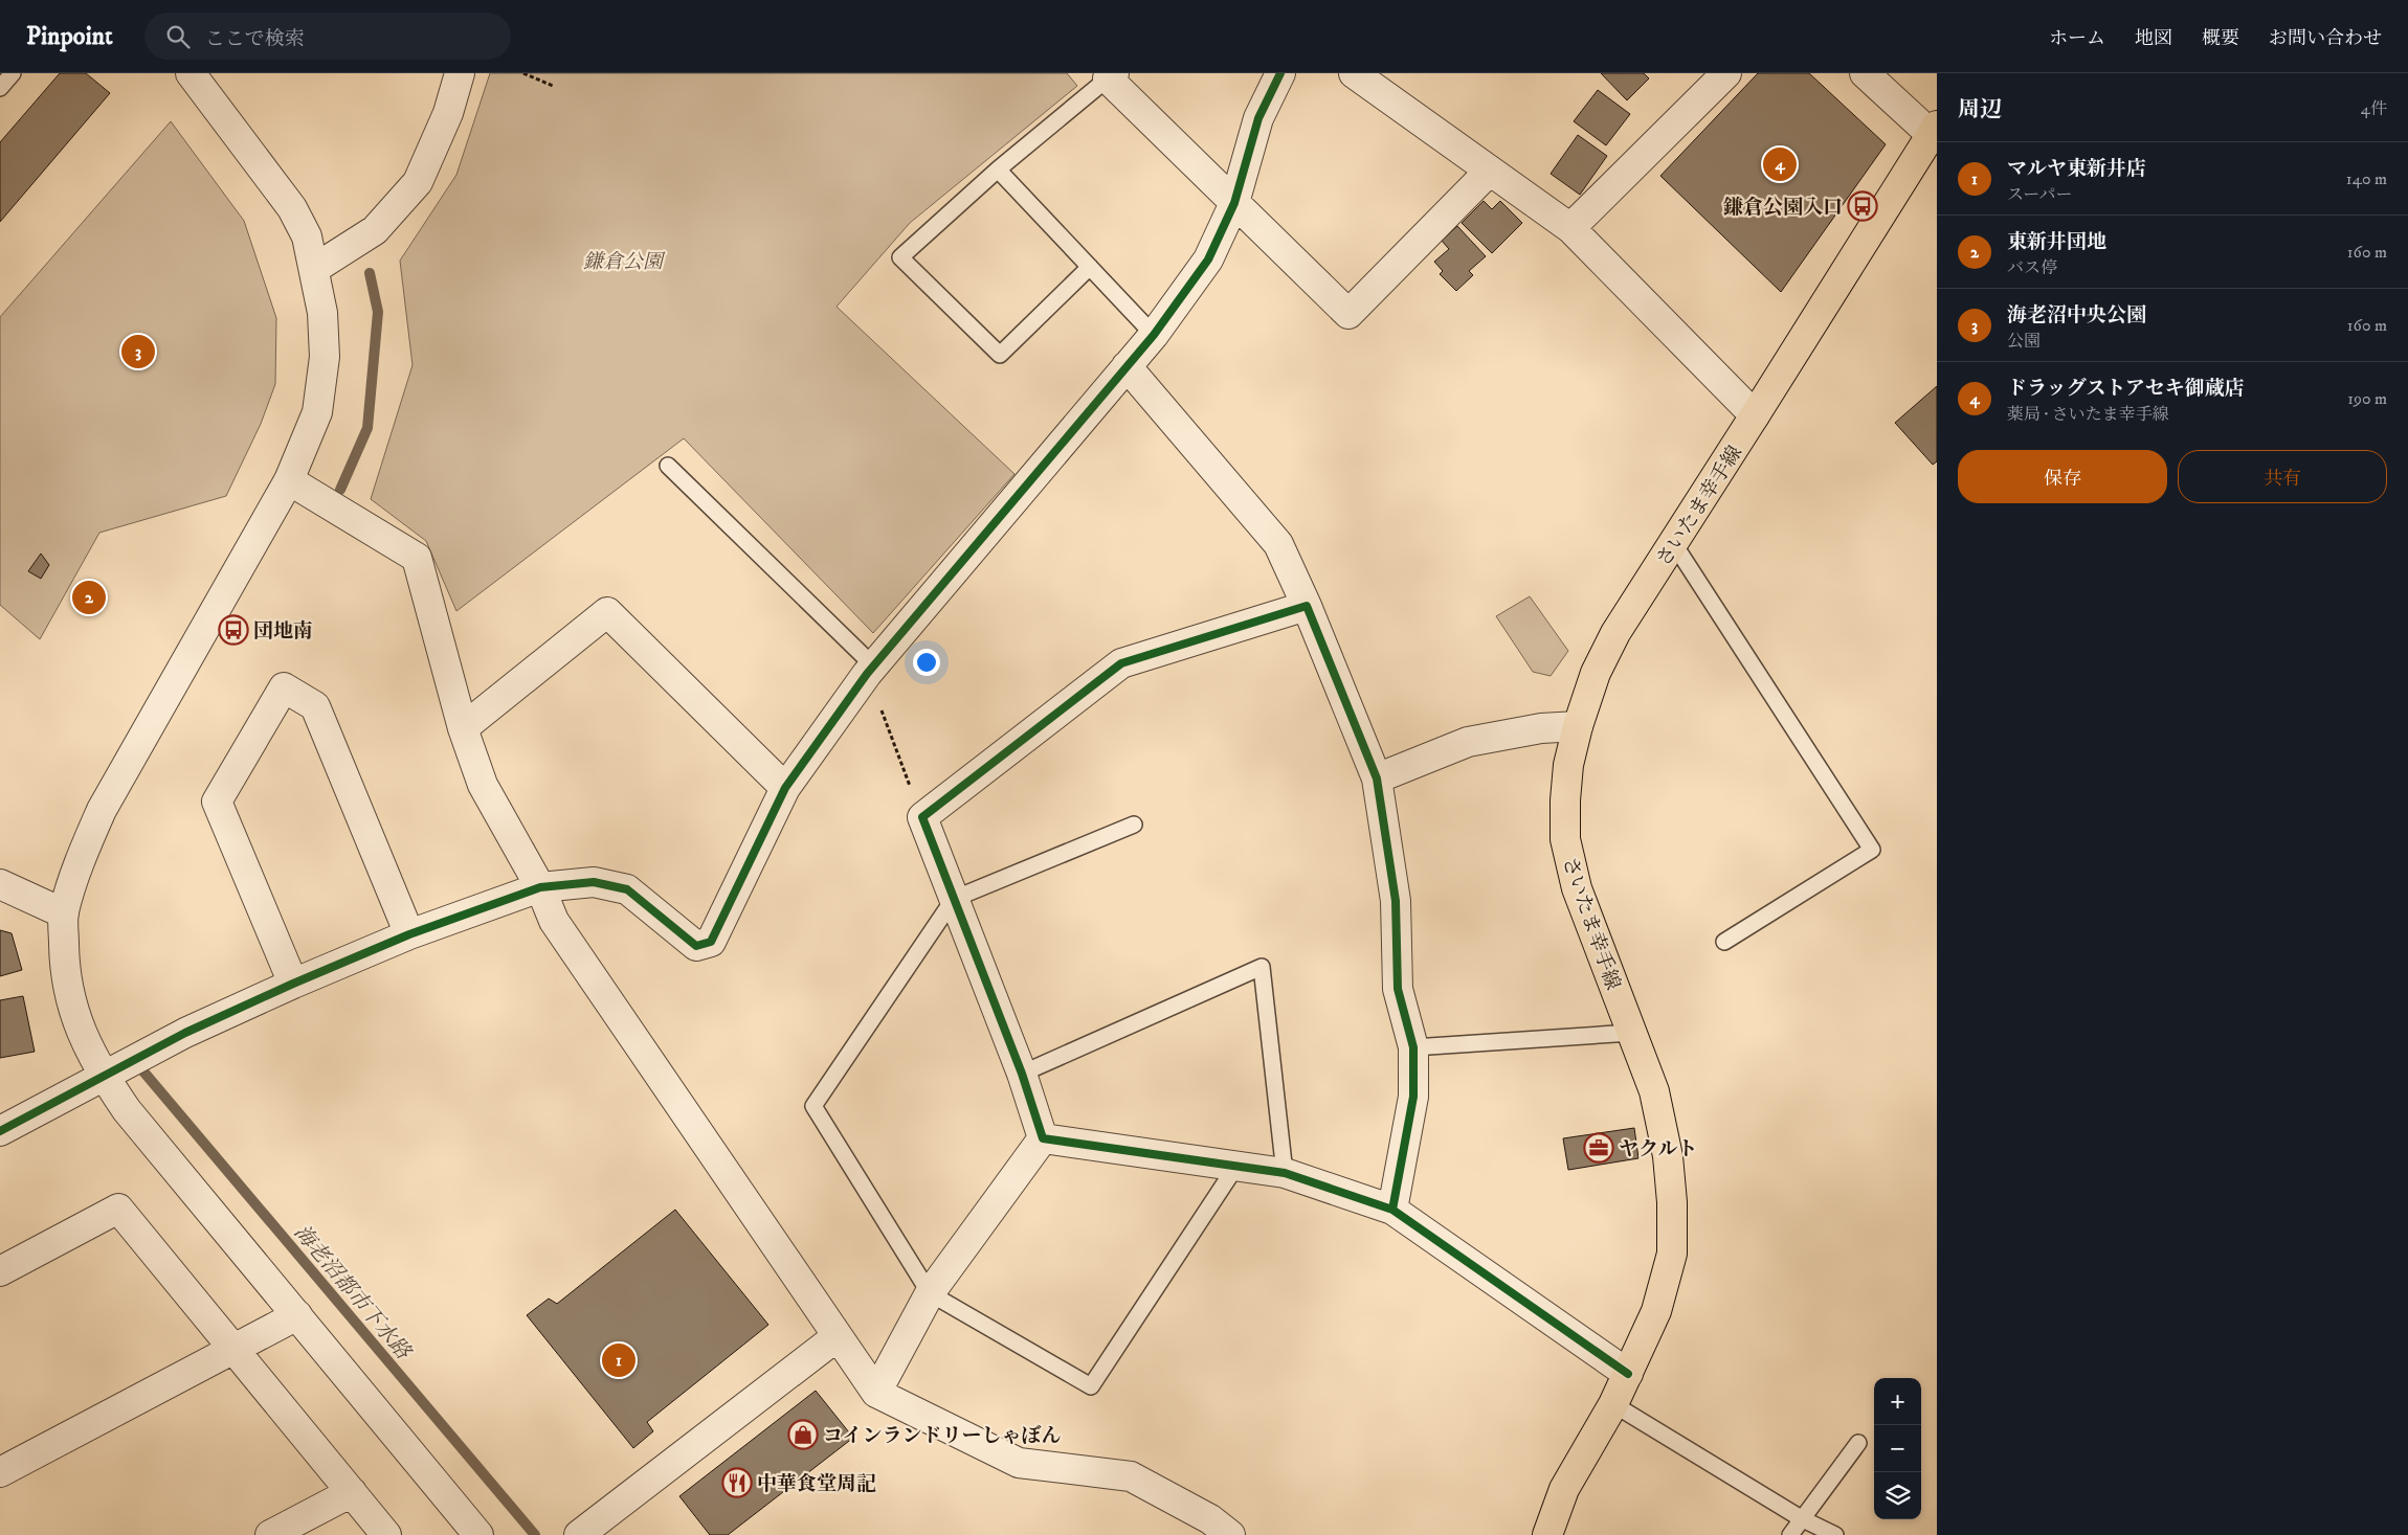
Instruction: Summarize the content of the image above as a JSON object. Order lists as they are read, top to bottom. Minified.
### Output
{"streets":{"main road":["さいたま幸手線"]},"water":["海老沼都市下水路"],"parks":["鎌倉公園"],"places":{"bus stop":["鎌倉公園入口","団地南"],"office":["ヤクルト"],"shop":["コインランドリーしゃぼん"],"restaurant":["中華食堂周記"]},"page":{"header":"Pinpoint","search":"ここで検索","nav":["ホーム","地図","概要","お問い合わせ"],"heading":["周辺","4件"],"list":[{"mark":"1","name":"マルヤ東新井店","note":"スーパー","value":"140 m"},{"mark":"2","name":"東新井団地","note":"バス停","value":"160 m"},{"mark":"3","name":"海老沼中央公園","note":"公園","value":"160 m"},{"mark":"4","name":"ドラッグストアセキ御蔵店","note":"薬局 · さいたま幸手線","value":"190 m"}],"pins":["4","3","2","1"],"buttons":["保存","共有"],"map_buttons":["+","−"]}}
